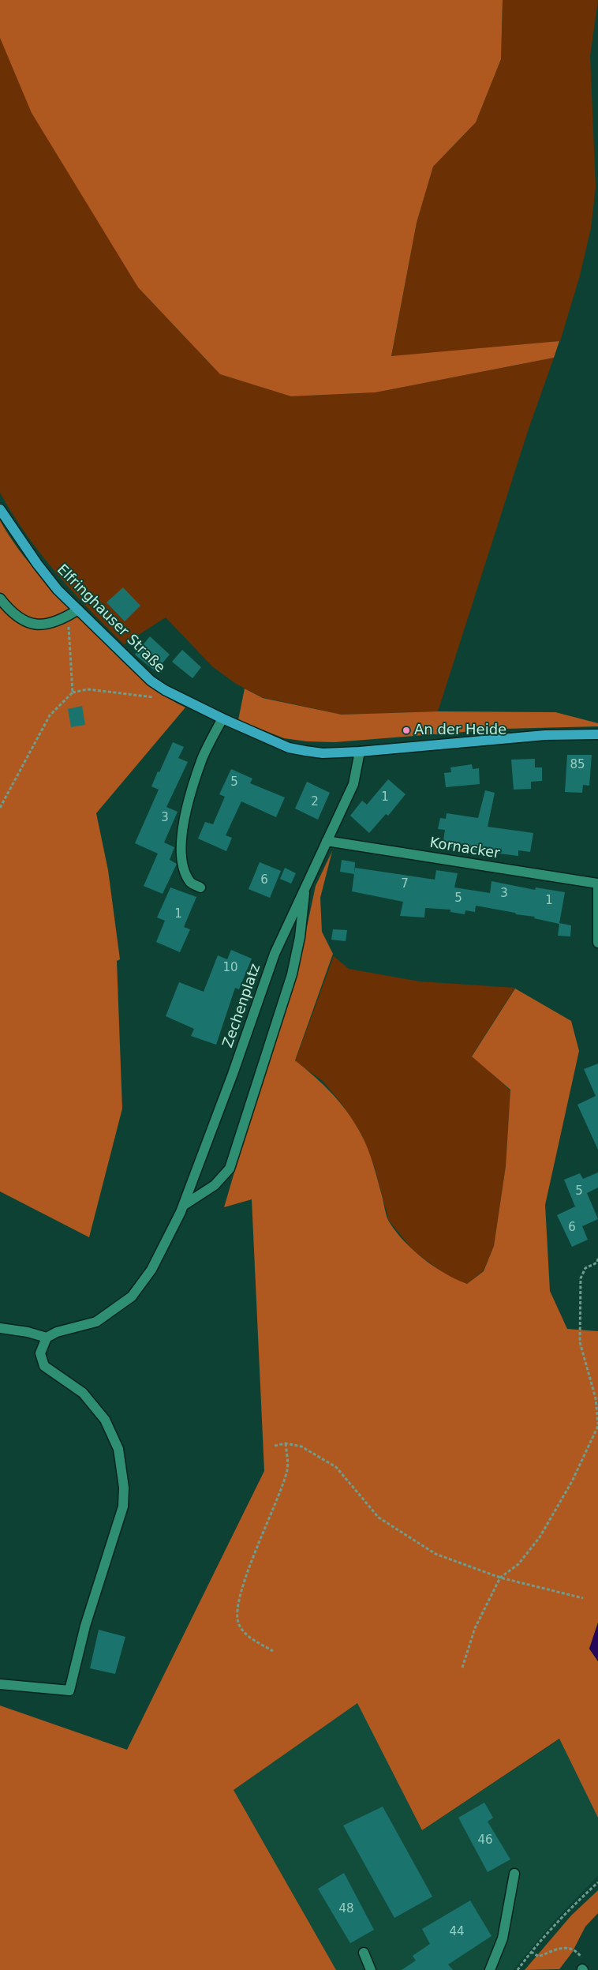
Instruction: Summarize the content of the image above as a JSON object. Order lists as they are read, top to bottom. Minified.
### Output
{"streets":{"main road":["Elfringhauser Straße"],"street":["Kornacker","Zechenplatz"]},"crossings":[["Elfringhauser Straße","Zechenplatz"],["Kornacker","Zechenplatz"]],"places":["An der Heide"],"house_numbers":["85","5","1","2","3","6","7","3","5","1","1","10","5","6","46","48","44"]}
